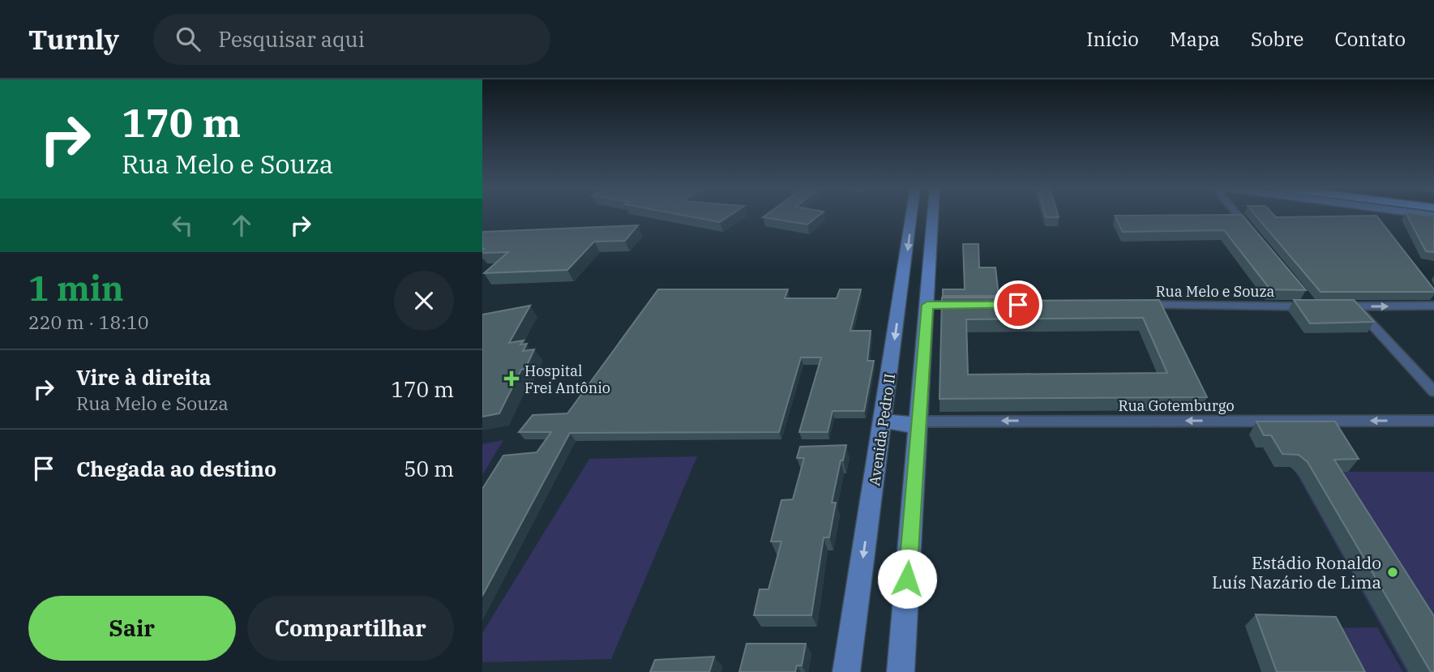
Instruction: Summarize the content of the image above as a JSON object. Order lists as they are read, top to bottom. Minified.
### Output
{"streets":{"street":["Rua Melo e Souza","Rua Gotemburgo","Avenida Pedro II"]},"one_way":["Rua Gotemburgo"],"places":{"health":["Hospital Frei Antônio"],"other":["Estádio Ronaldo Luís Nazário de Lima"]},"page":{"header":"Turnly","search":"Pesquisar aqui","nav":["Início","Mapa","Sobre","Contato"],"turn":["170 m","Rua Melo e Souza"],"heading":["1 min","220 m · 18:10"],"list":[{"name":"Vire à direita","note":"Rua Melo e Souza","value":"170 m"},{"name":"Chegada ao destino","value":"50 m"}],"buttons":["Sair","Compartilhar"]}}
